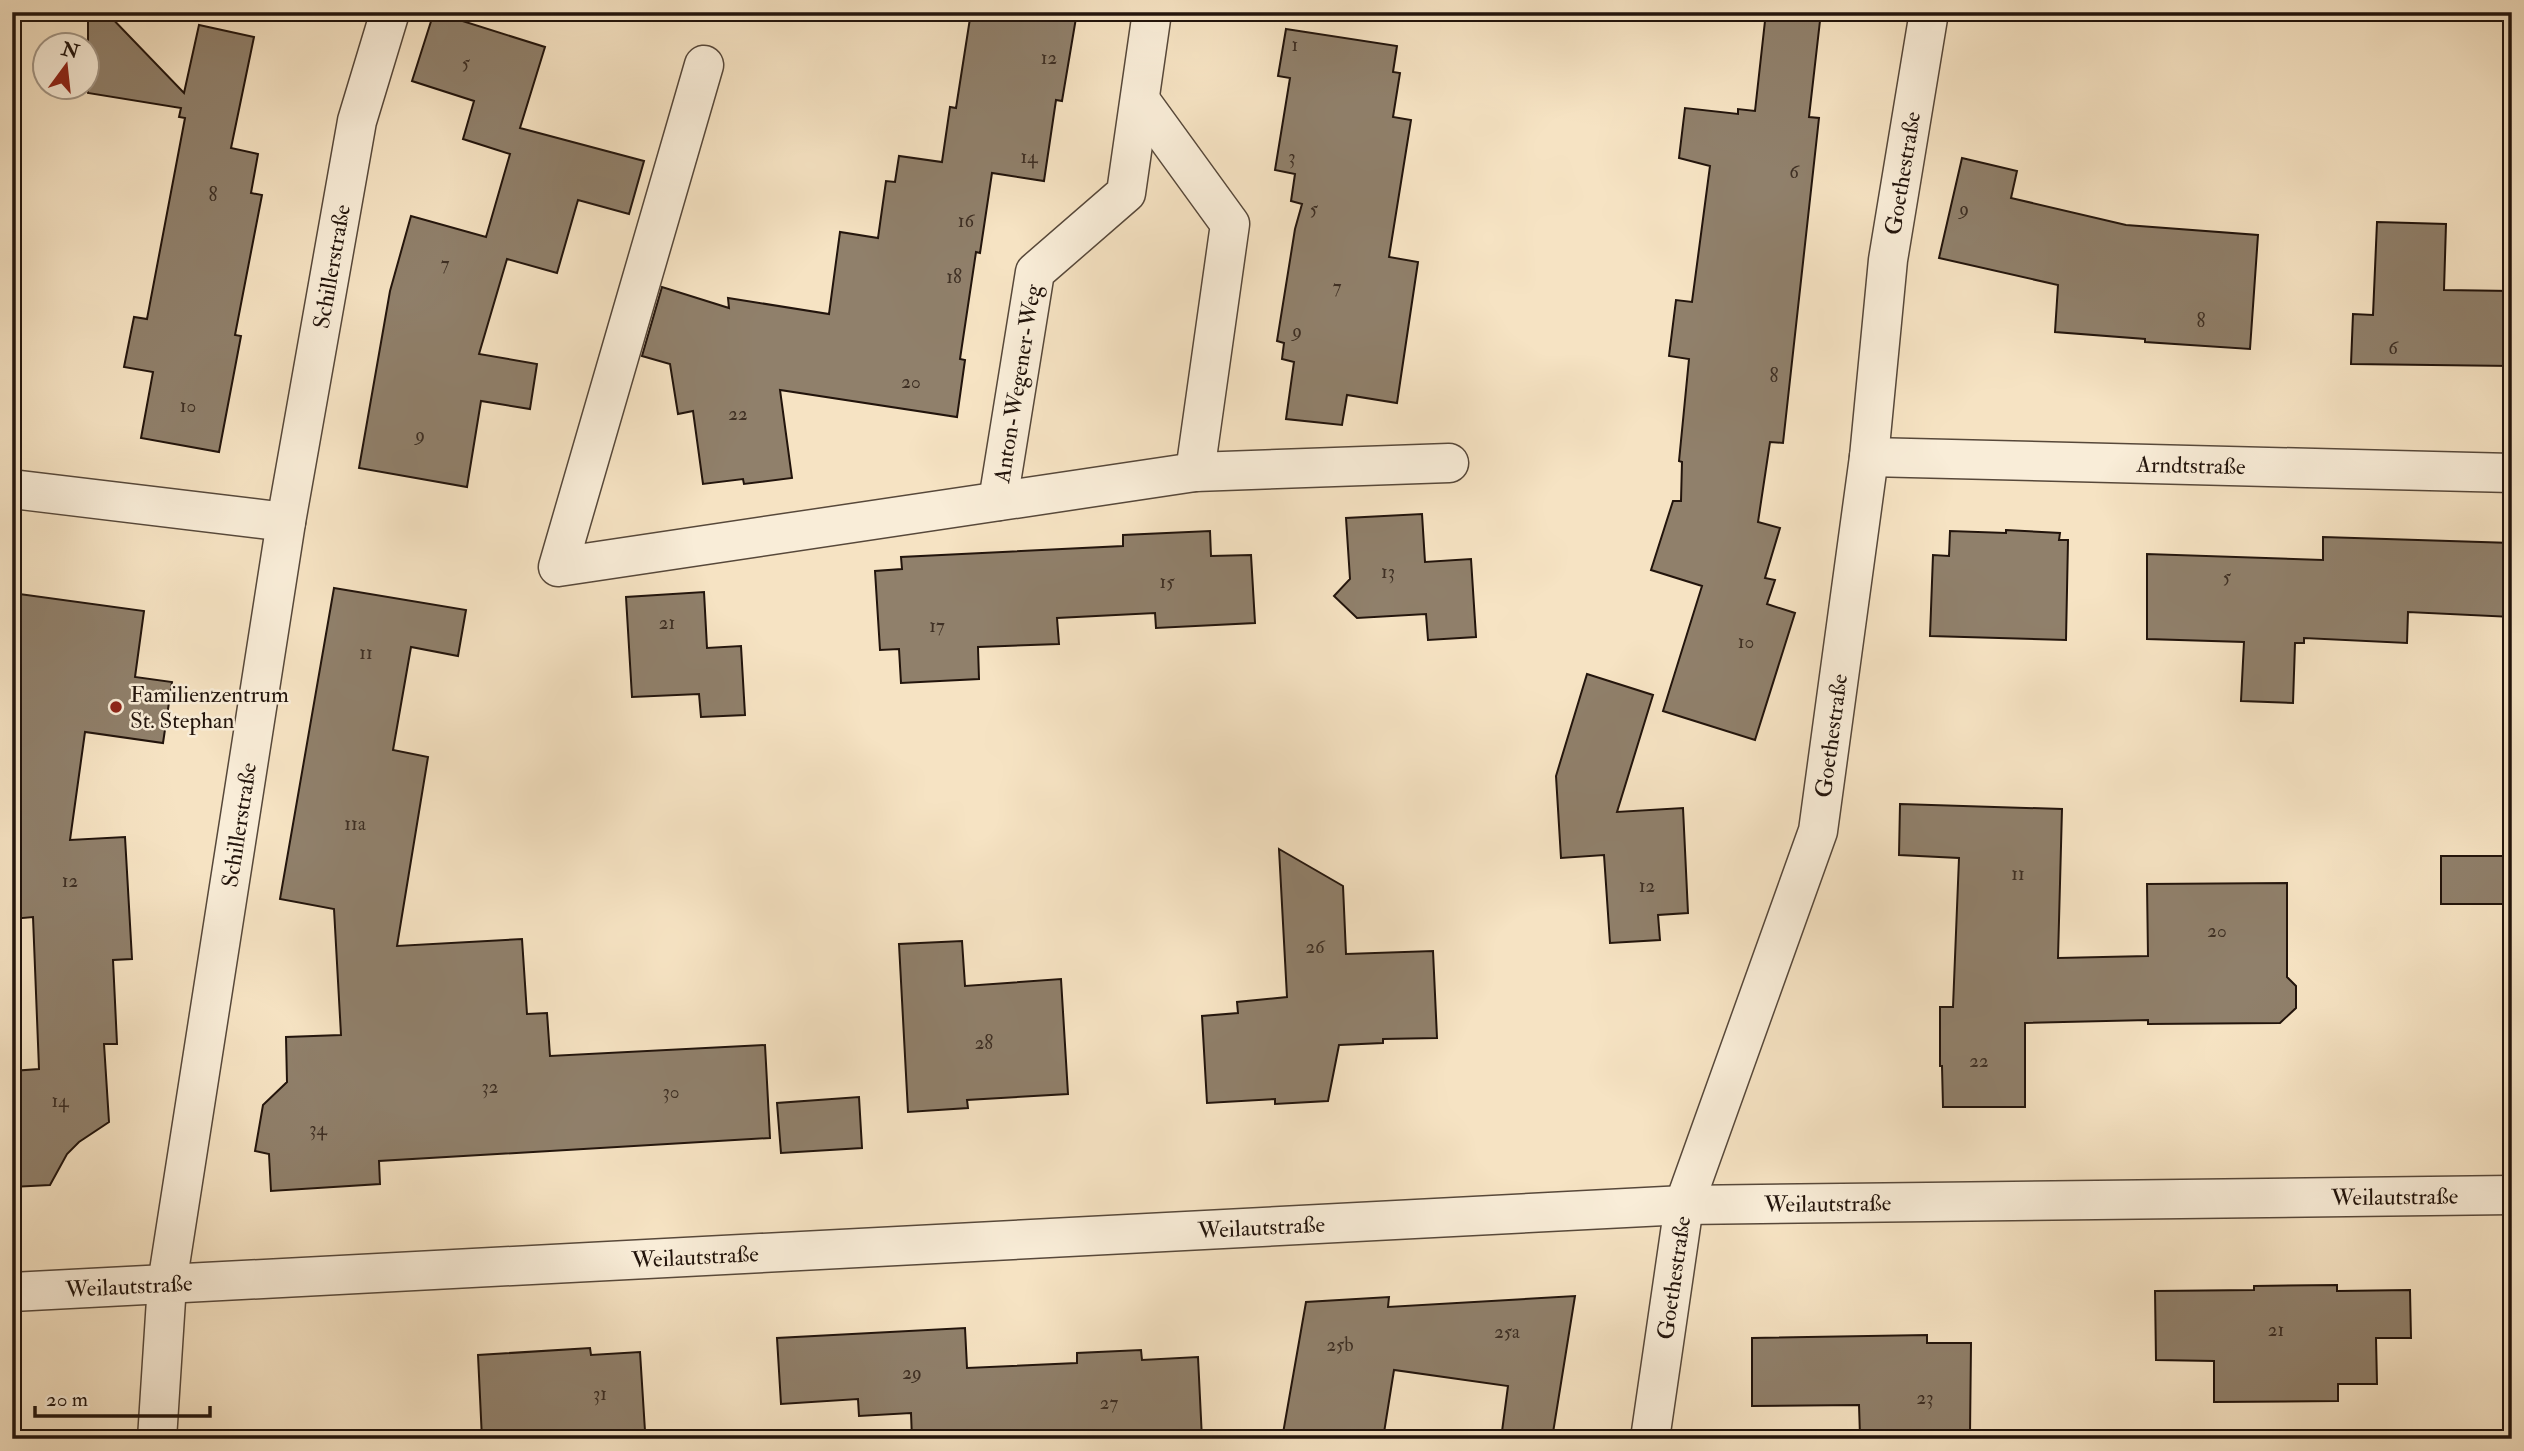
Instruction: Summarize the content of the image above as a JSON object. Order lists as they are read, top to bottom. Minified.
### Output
{"streets":{"street":["Goethestraße","Schillerstraße","Anton-Wegener-Weg","Arndtstraße","Weilautstraße"]},"crossings":[["Goethestraße","Arndtstraße"],["Goethestraße","Weilautstraße"],["Schillerstraße","Weilautstraße"]],"places":["Familienzentrum St. Stephan"],"house_numbers":["1","12","5","14","3","6","8","5","9","16","7","18","7","8","9","6","8","20","10","22","9","13","5","15","21","17","10","11","11a","11","12","12","20","26","28","22","32","30","14","34","21","25a","25b","29","31","23","27"],"scale_bar":"20 m","north":"top"}
